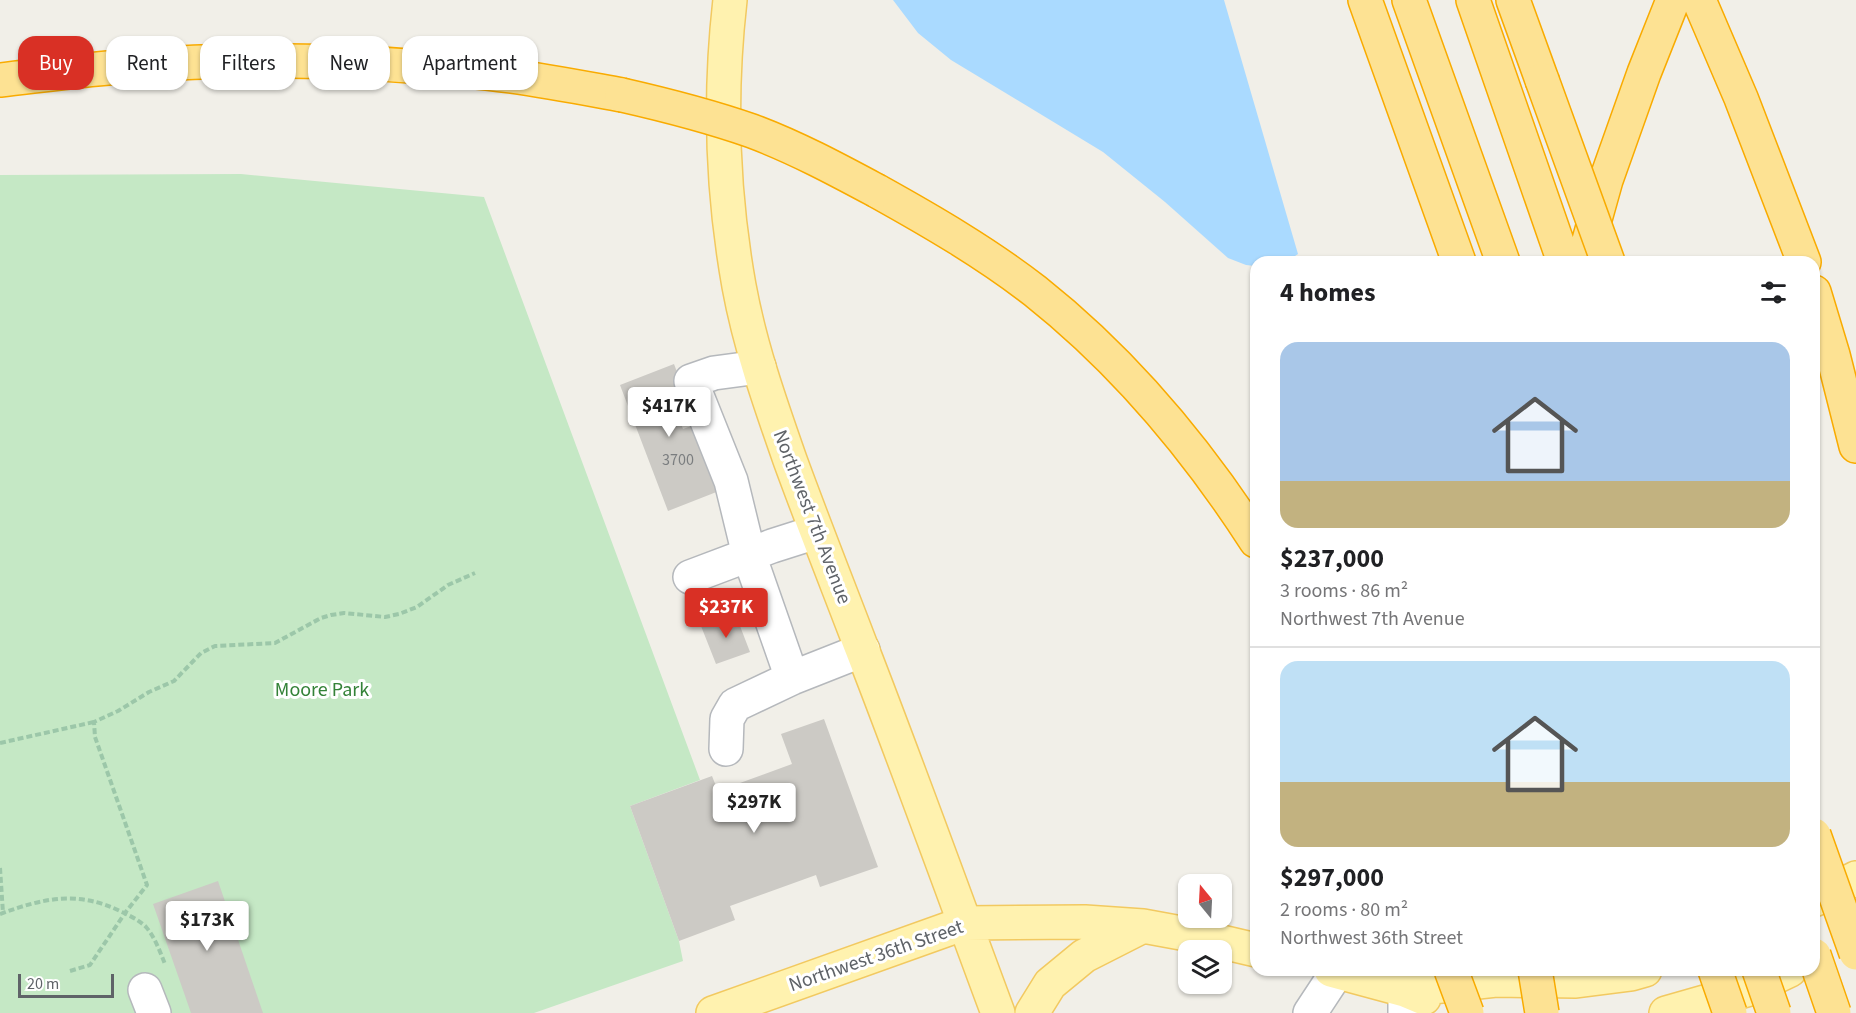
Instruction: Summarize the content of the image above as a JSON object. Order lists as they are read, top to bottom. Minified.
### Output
{"streets":{"main road":["Northwest 7th Avenue","Northwest 36th Street"]},"crossings":[["Northwest 7th Avenue","Northwest 36th Street"]],"parks":["Moore Park"],"house_numbers":["3700"],"scale_bar":"20 m","north":"top","page":{"chip":["Buy","Rent","Filters","New","Apartment"],"heading":"4 homes","list":[{"name":"$237,000","note":"3 rooms · 86 m² · Northwest 7th Avenue"},{"name":"$297,000","note":"2 rooms · 80 m² · Northwest 36th Street"}],"price":["$417K","$237K","$297K","$173K"],"scale":"20 m"}}
